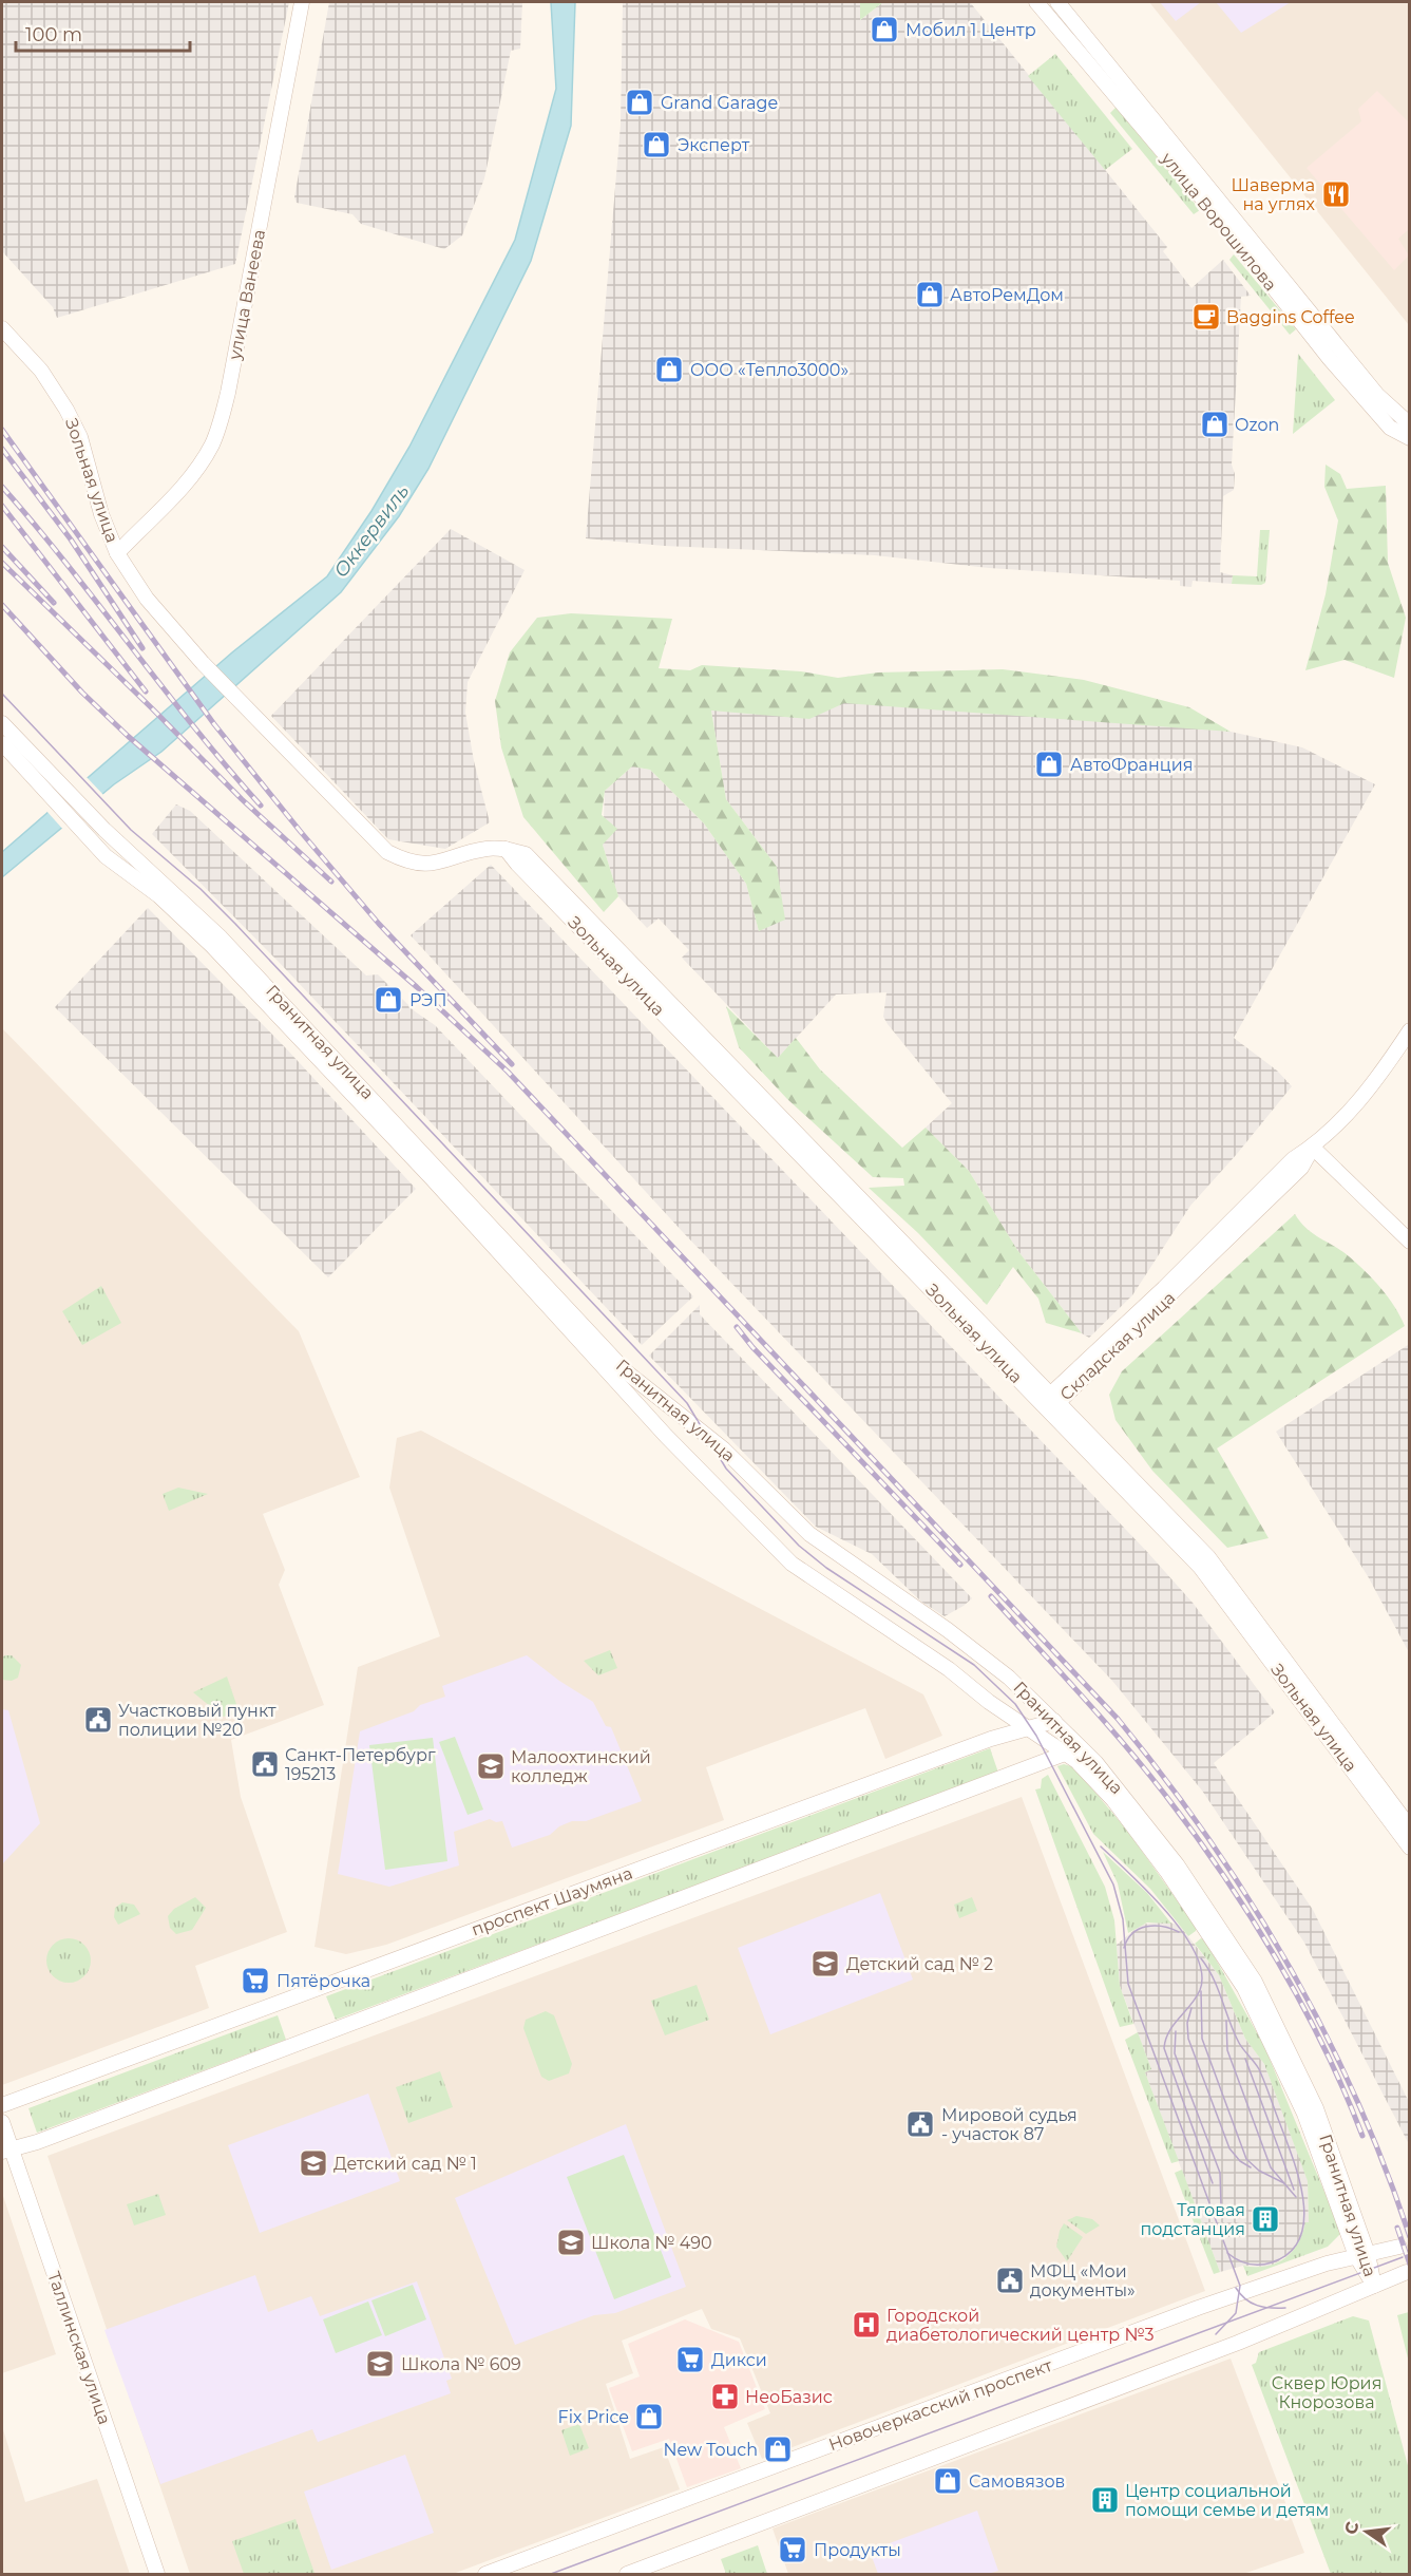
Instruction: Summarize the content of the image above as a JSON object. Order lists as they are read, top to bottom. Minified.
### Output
{"streets":{"street":["улица Ворошилова","улица Ванеева","Зольная улица","Гранитная улица","Складская улица","проспект Шаумяна","Таллинская улица","Новочеркасский проспект"]},"crossings":[["улица Ванеева","Зольная улица"],["Зольная улица","Складская улица"],["Гранитная улица","проспект Шаумяна"],["Гранитная улица","Новочеркасский проспект"]],"water":["Оккервиль"],"parks":["Сквер Юрия Кнорозова"],"places":{"shop":["Мобил 1 Центр","Grand Garage","Эксперт","АвтоРемДом","ООО «Тепло3000»","Ozon","АвтоФранция","РЭП","Fix Price","New Touch","Самовязов"],"restaurant":["Шаверма на углях"],"cafe":["Baggins Coffee"],"public building":["Участковый пункт полиции №20","Санкт-Петербург 195213","Мировой судья - участок 87","МФЦ «Мои документы»"],"school or university":["Малоохтинский колледж","Детский сад № 2","Детский сад № 1","Школа № 490","Школа № 609"],"supermarket":["Пятёрочка","Дикси","Продукты"],"building":["Тяговая подстанция","Центр социальной помощи семье и детям"],"hospital":["Городской диабетологический центр №3"],"pharmacy":["НеоБазис"]},"scale_bar":"100 m","north":"left"}
